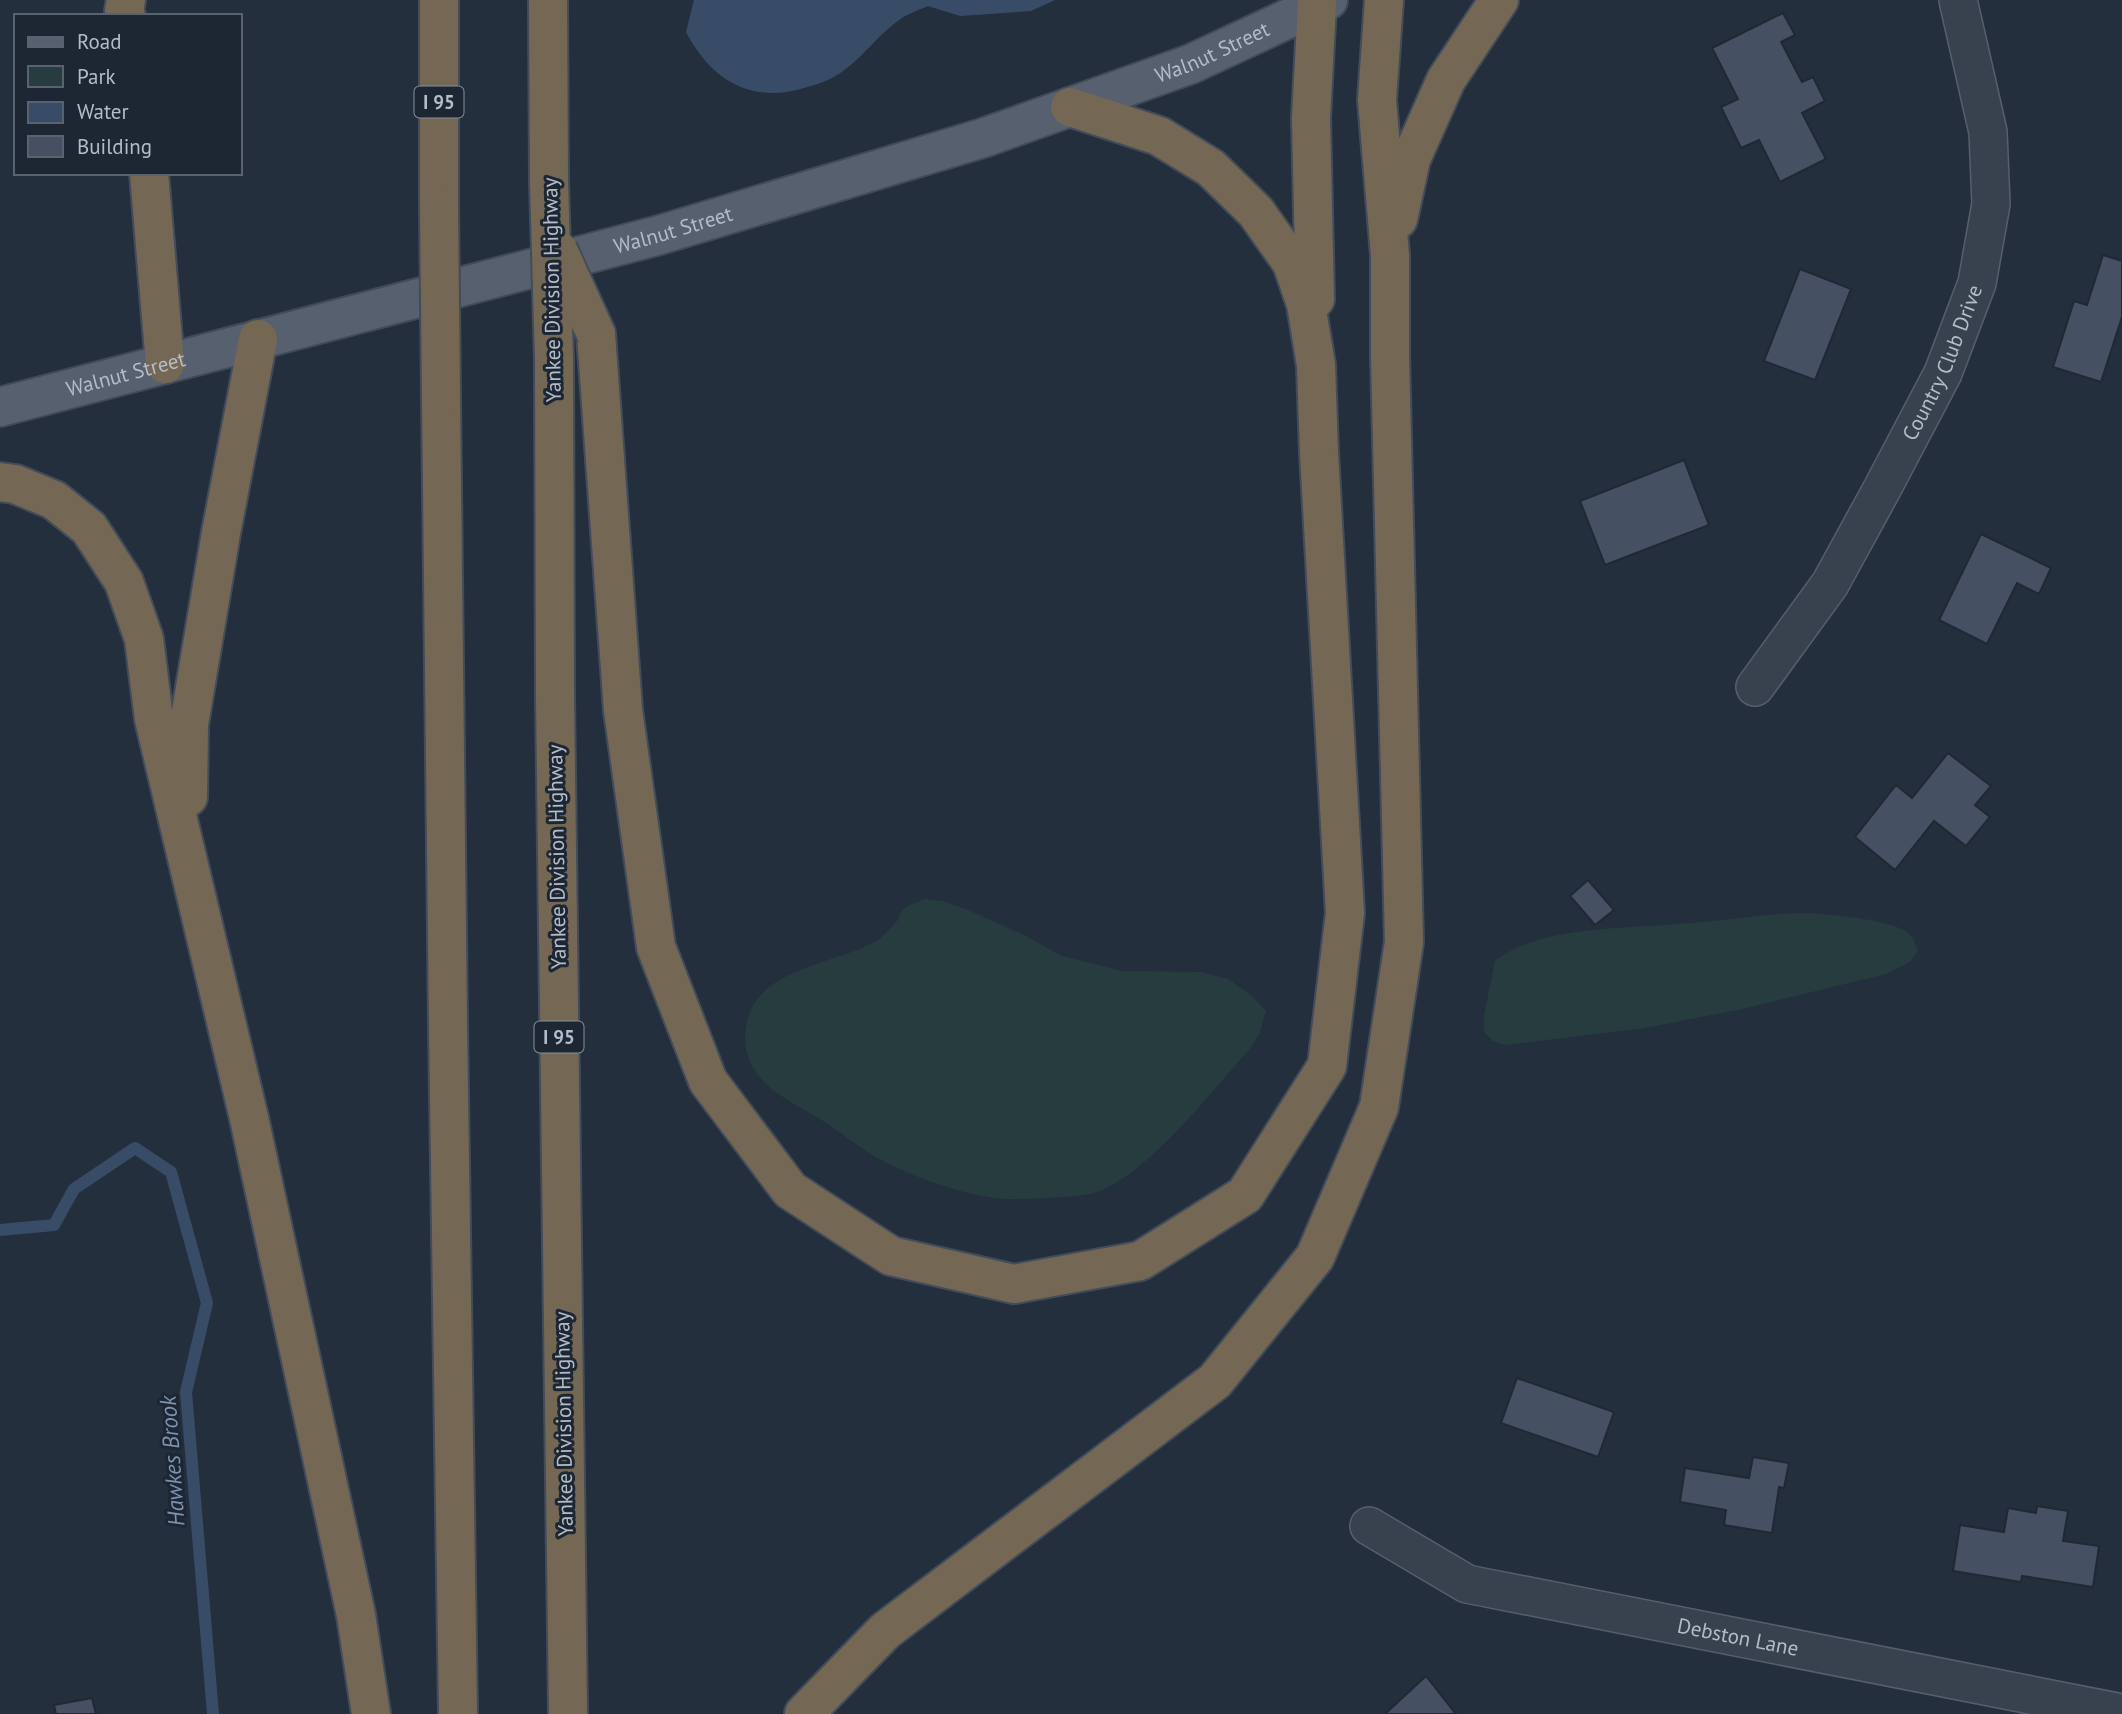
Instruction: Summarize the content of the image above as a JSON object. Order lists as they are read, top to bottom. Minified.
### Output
{"streets":{"highway":["I 95","Yankee Division Highway"],"main road":["Walnut Street"],"street":["Country Club Drive","Debston Lane"]},"water":["Hawkes Brook"],"legend":["Road","Park","Water","Building"]}
